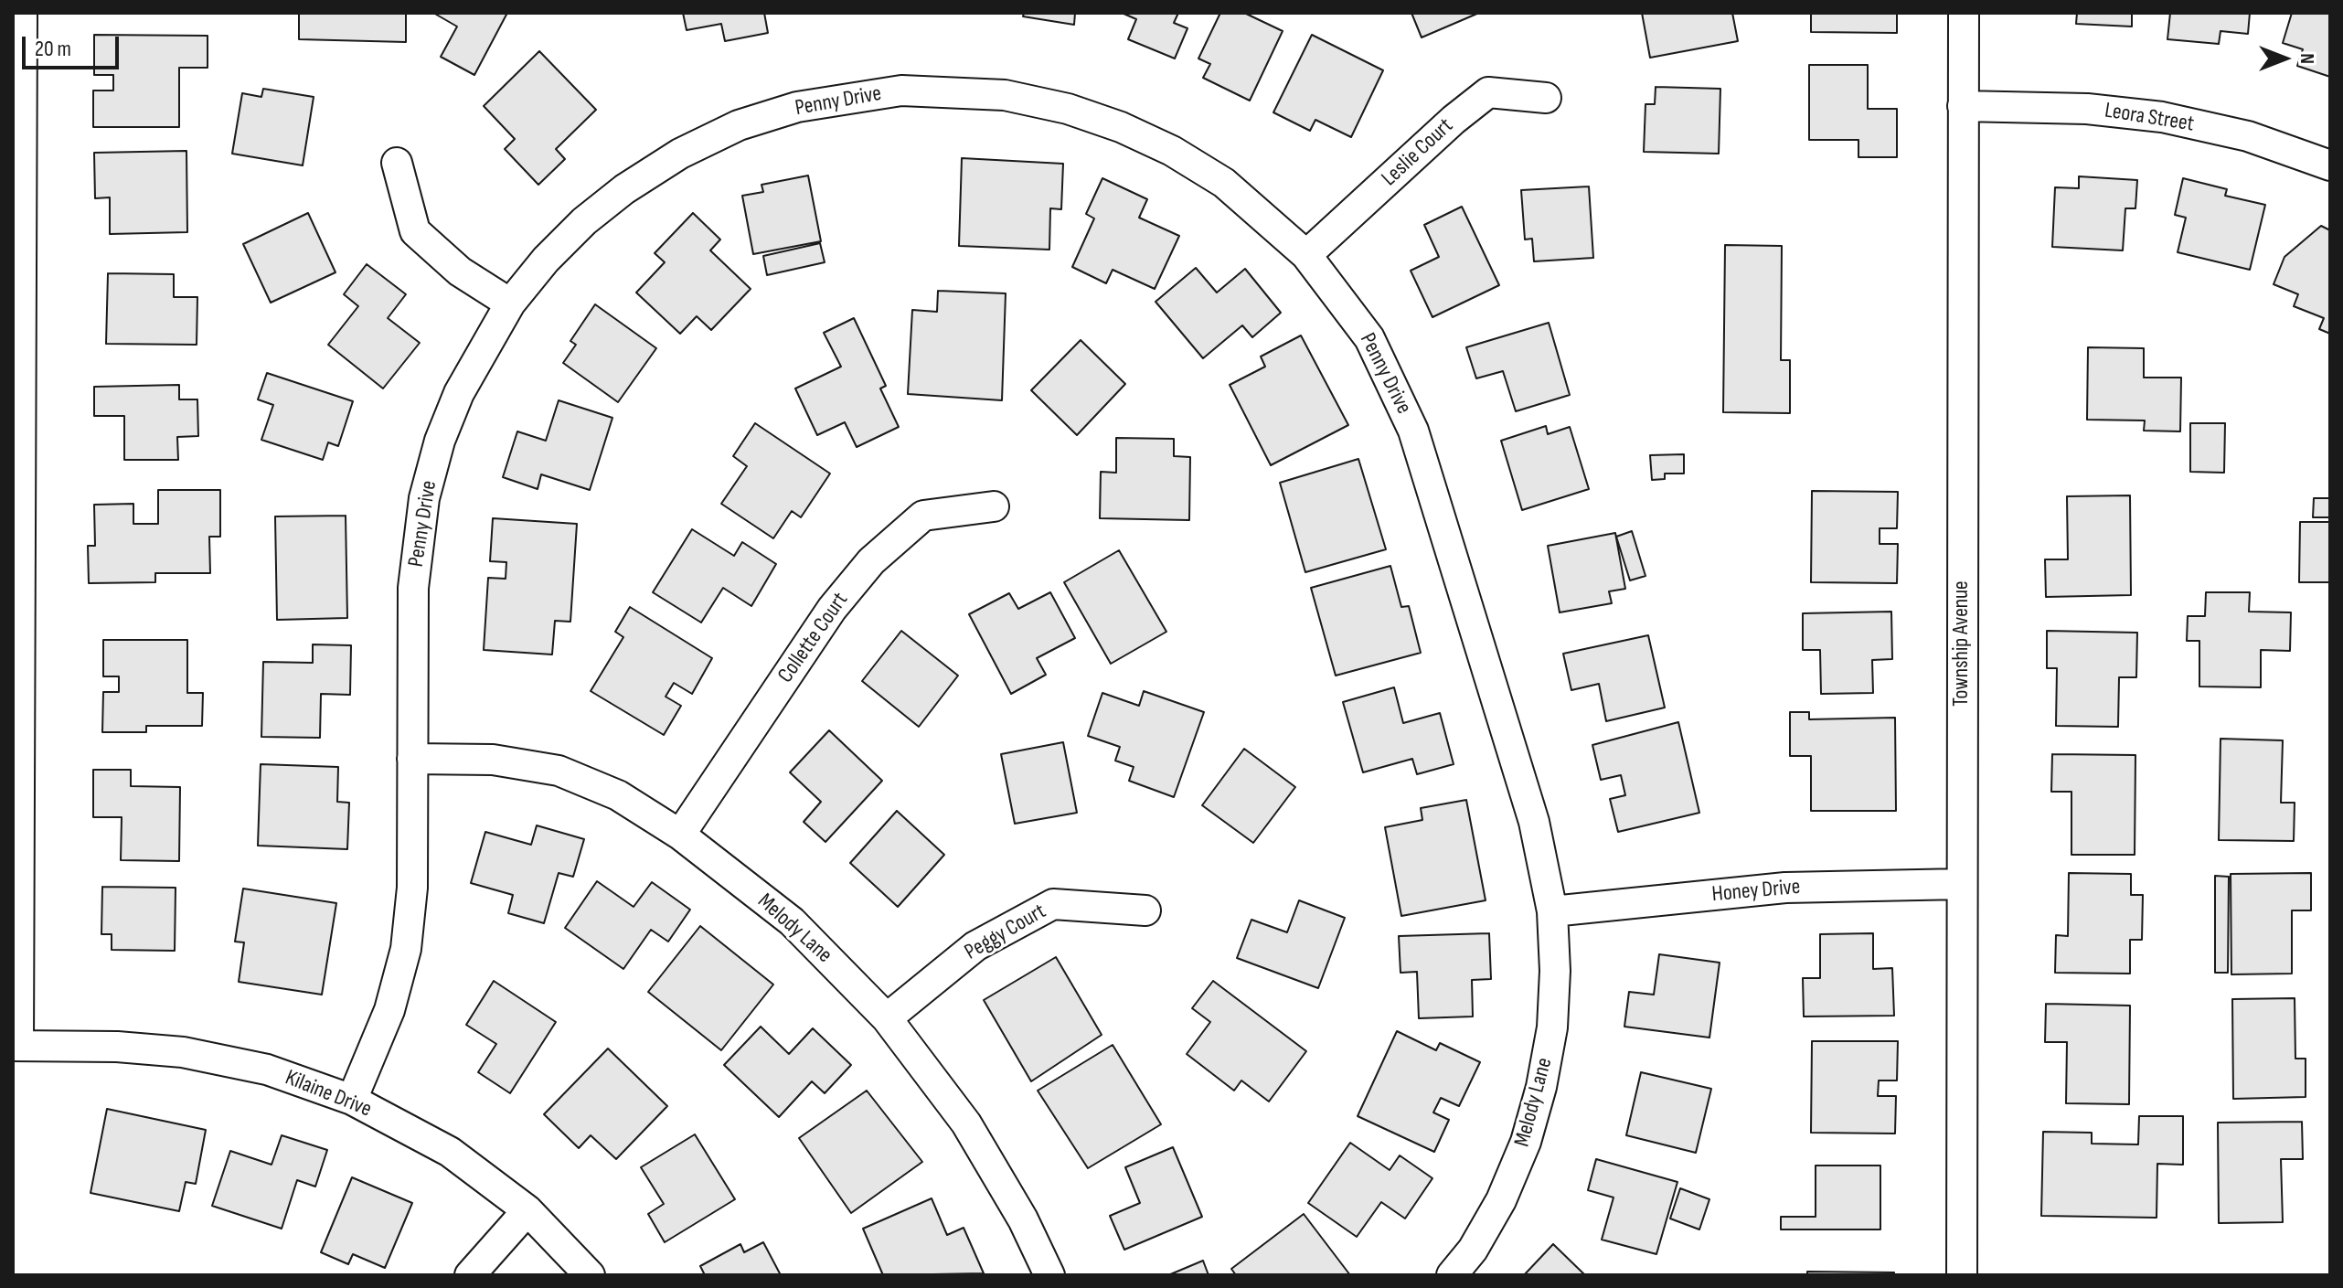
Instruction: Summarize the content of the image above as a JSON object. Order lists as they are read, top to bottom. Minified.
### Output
{"streets":{"street":["Penny Drive","Leora Street","Leslie Court","Collette Court","Township Avenue","Honey Drive","Melody Lane","Peggy Court","Kilaine Drive"]},"crossings":[["Penny Drive","Leslie Court"],["Penny Drive","Honey Drive"],["Penny Drive","Melody Lane"],["Penny Drive","Kilaine Drive"],["Leora Street","Township Avenue"],["Collette Court","Melody Lane"],["Township Avenue","Honey Drive"],["Honey Drive","Melody Lane"],["Melody Lane","Peggy Court"]],"scale_bar":"20 m","north":"right"}
